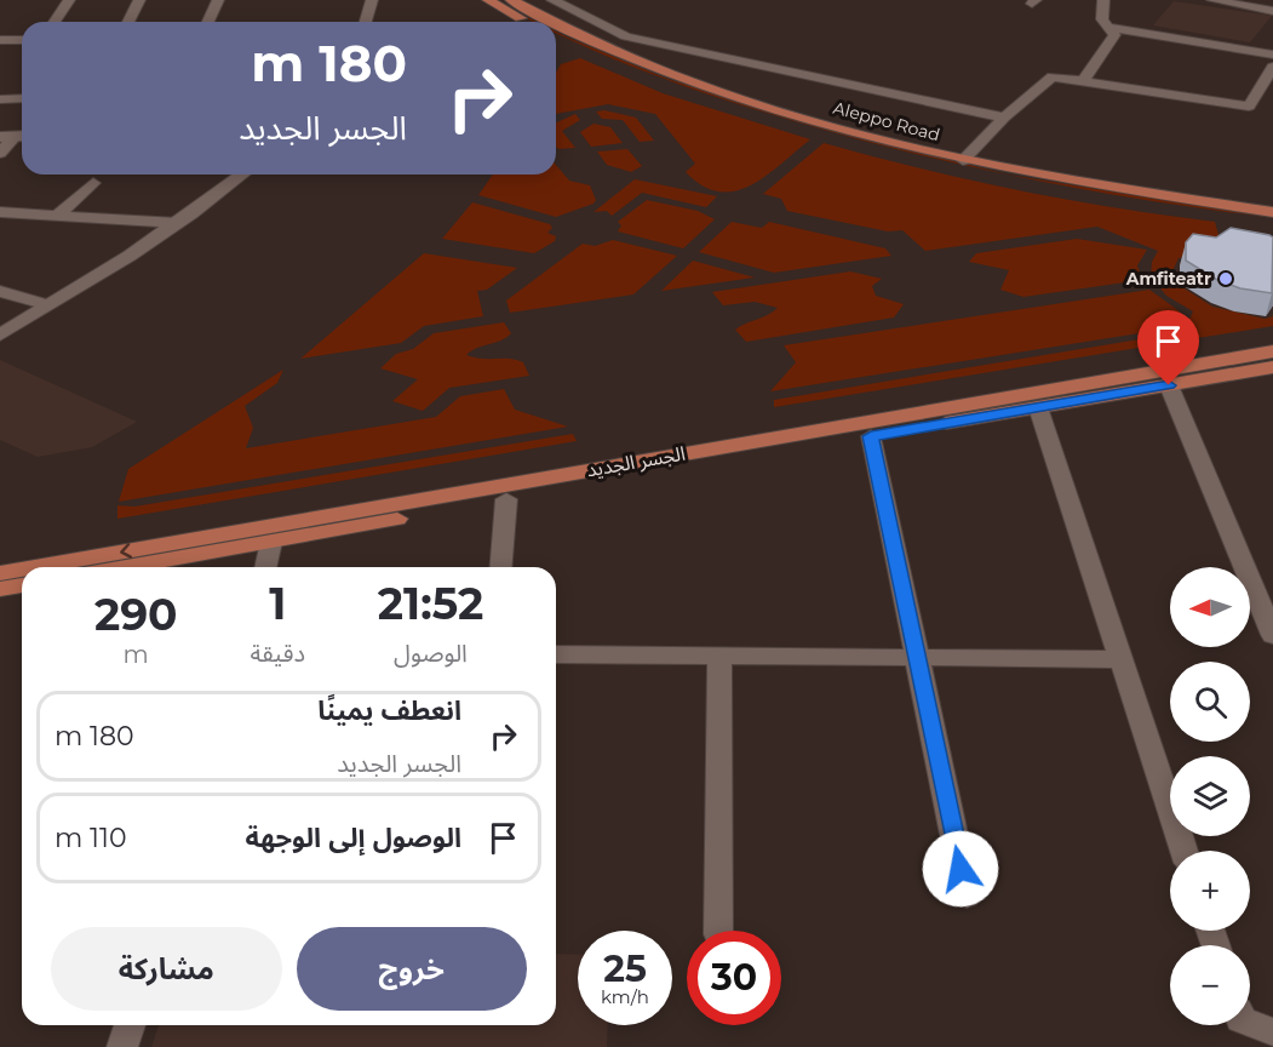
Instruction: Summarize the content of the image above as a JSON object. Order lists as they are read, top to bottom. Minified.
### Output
{"streets":{"main road":["Aleppo Road","الجسر الجديد"]},"places":["Amfiteatr"],"north":"left","page":{"turn":["180 m","الجسر الجديد"],"map_buttons":["+","−"],"eta":["21:52","الوصول","1","دقيقة","290","m"],"list":[{"name":"انعطف يمينًا","note":"الجسر الجديد","value":"180 m"},{"name":"الوصول إلى الوجهة","value":"110 m"}],"buttons":["خروج","مشاركة"],"speed":"25 km/h","limit":"30"}}
